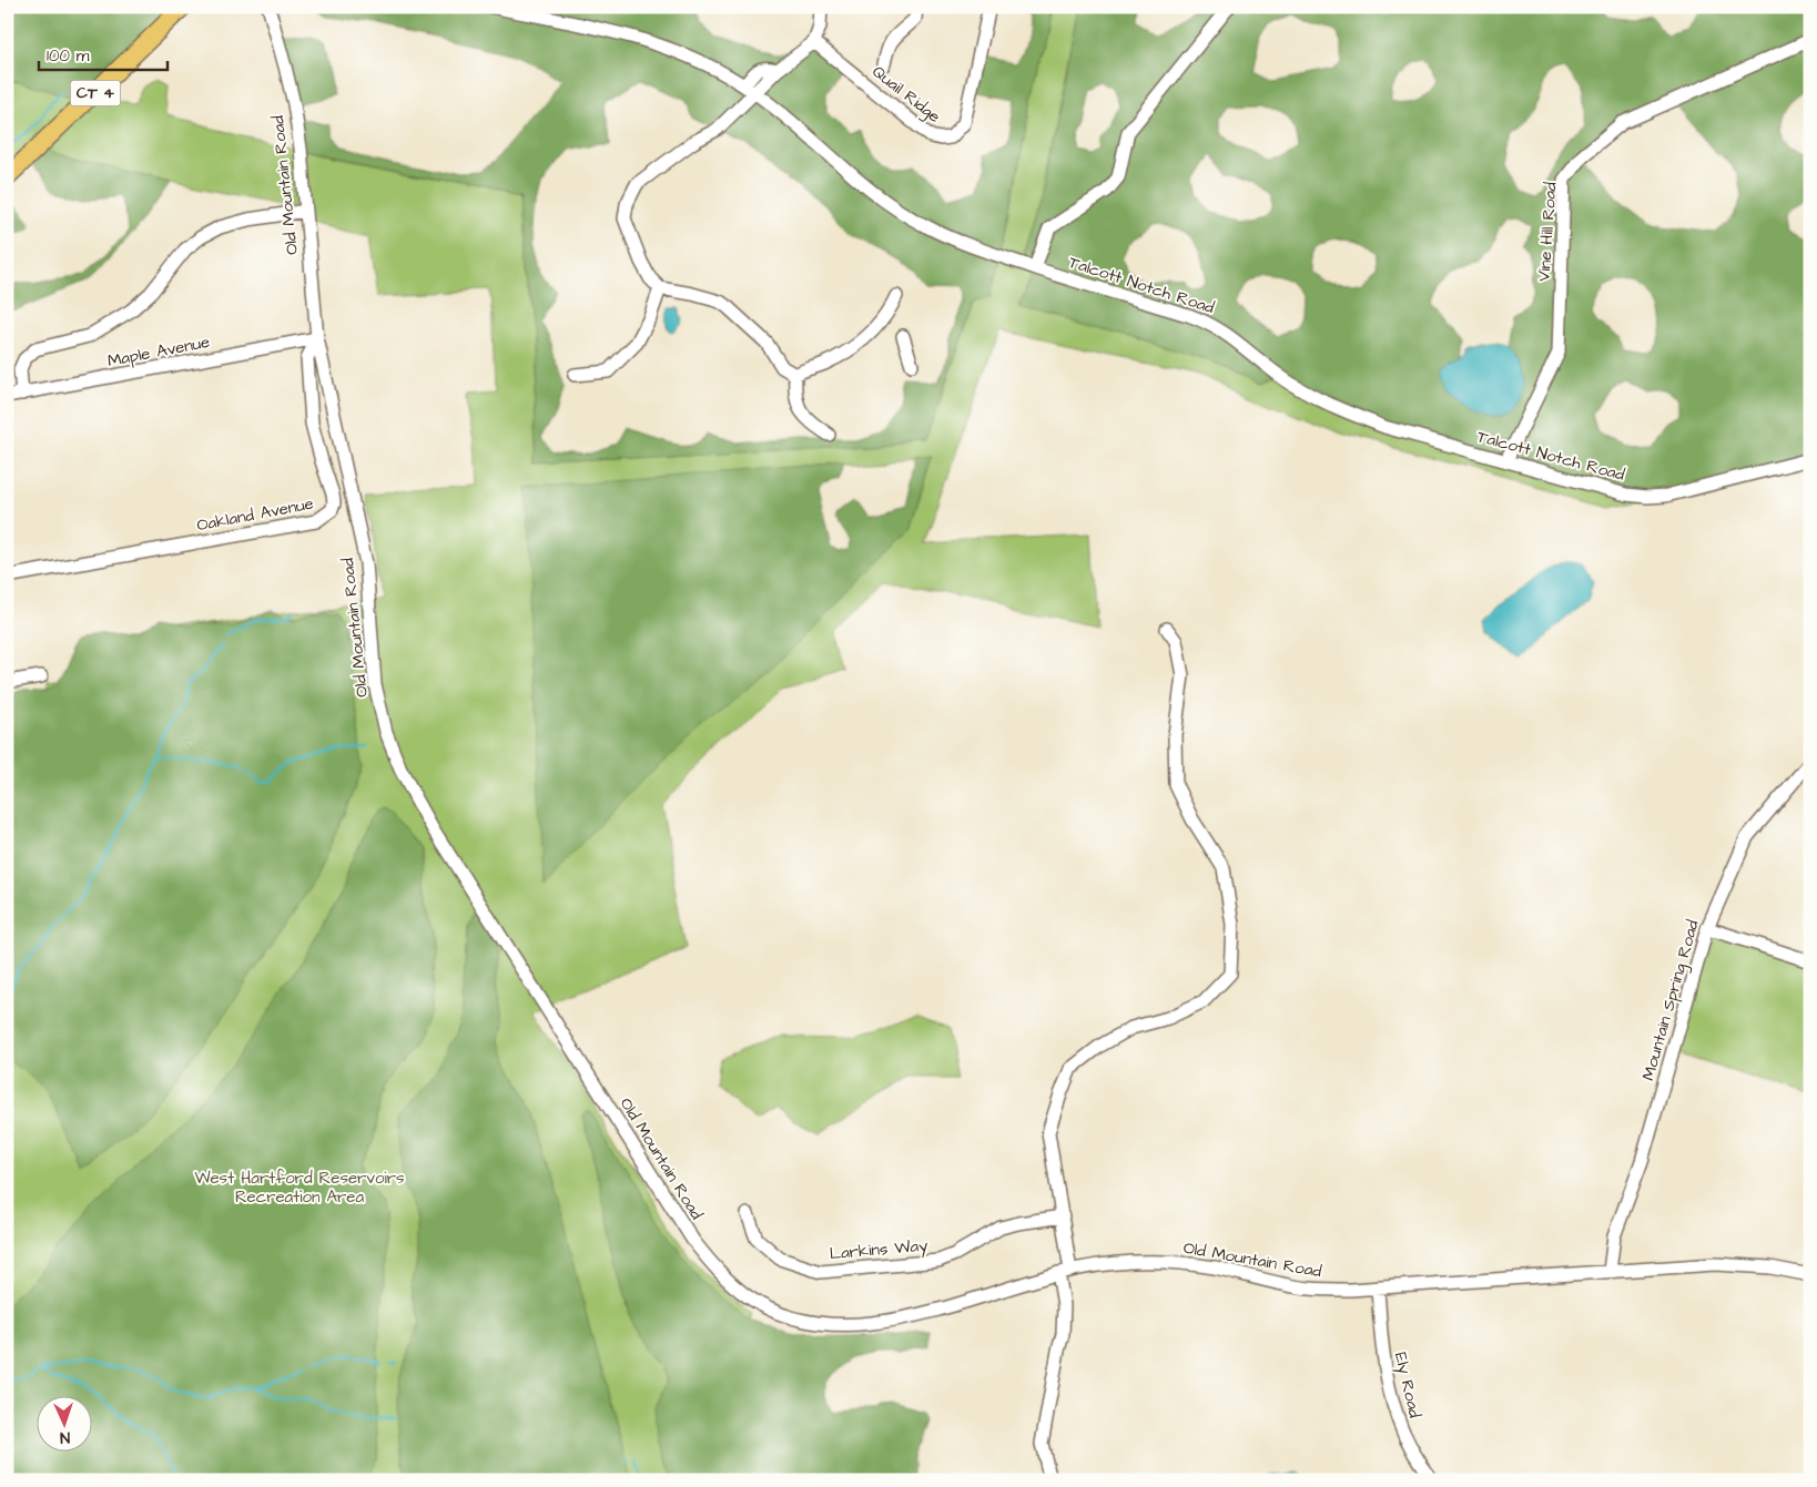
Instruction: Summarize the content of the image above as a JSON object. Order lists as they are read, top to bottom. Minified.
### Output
{"streets":{"main road":["CT 4"],"street":["Quail Ridge","Old Mountain Road","Vine Hill Road","Talcott Notch Road","Maple Avenue","Oakland Avenue","Mountain Spring Road","Larkins Way","Ely Road"]},"crossings":[["Old Mountain Road","Maple Avenue"],["Old Mountain Road","Oakland Avenue"],["Old Mountain Road","Mountain Spring Road"],["Old Mountain Road","Ely Road"],["Vine Hill Road","Talcott Notch Road"],["Maple Avenue","Oakland Avenue"]],"parks":["West Hartford Reservoirs Recreation Area"],"scale_bar":"100 m","north":"bottom"}
